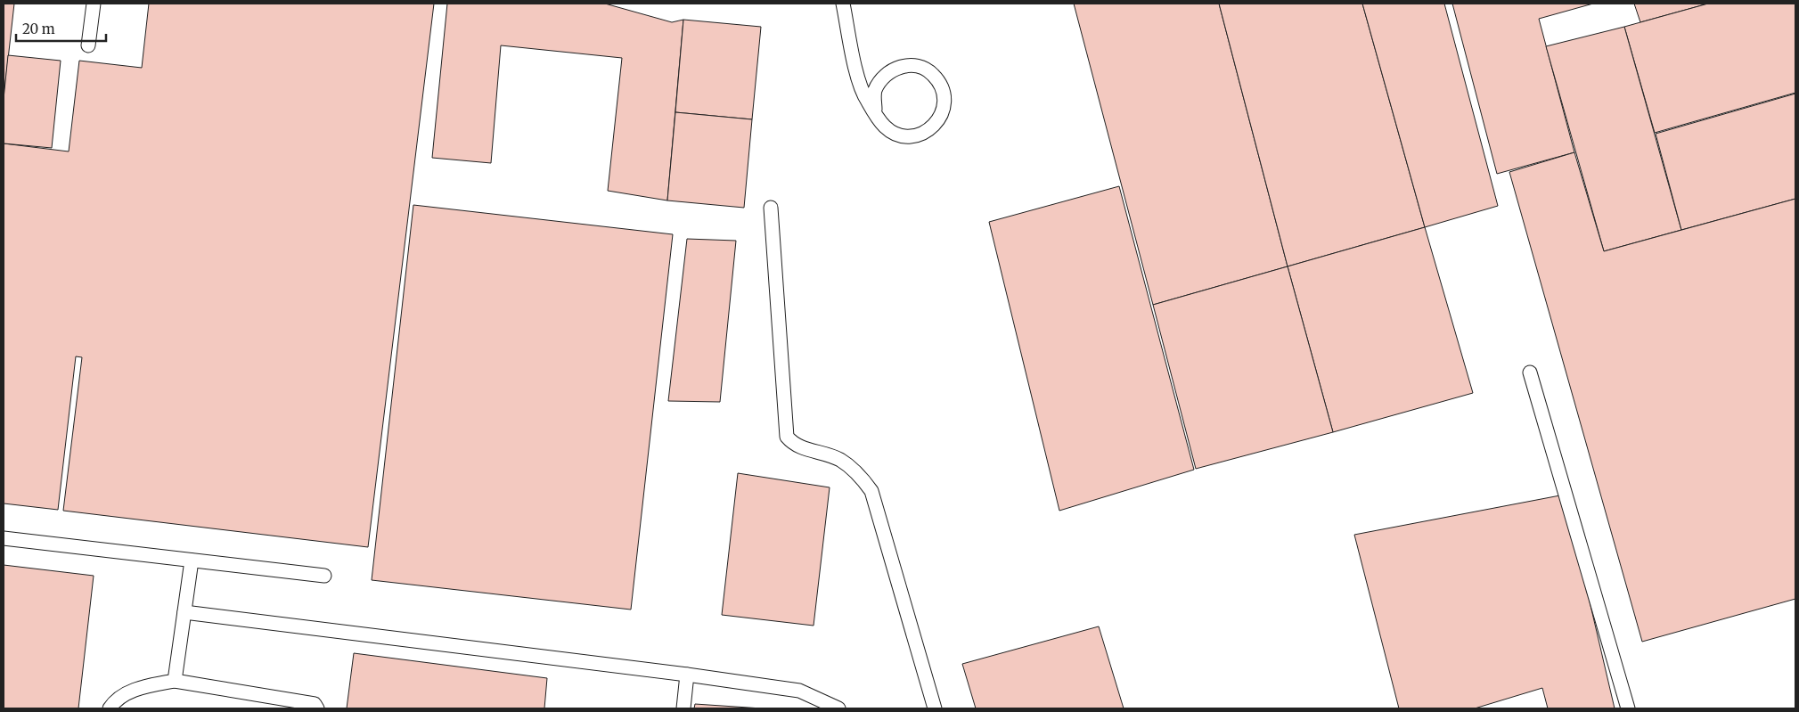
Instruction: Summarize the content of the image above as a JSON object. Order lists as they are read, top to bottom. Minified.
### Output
{"scale_bar":"20 m"}
